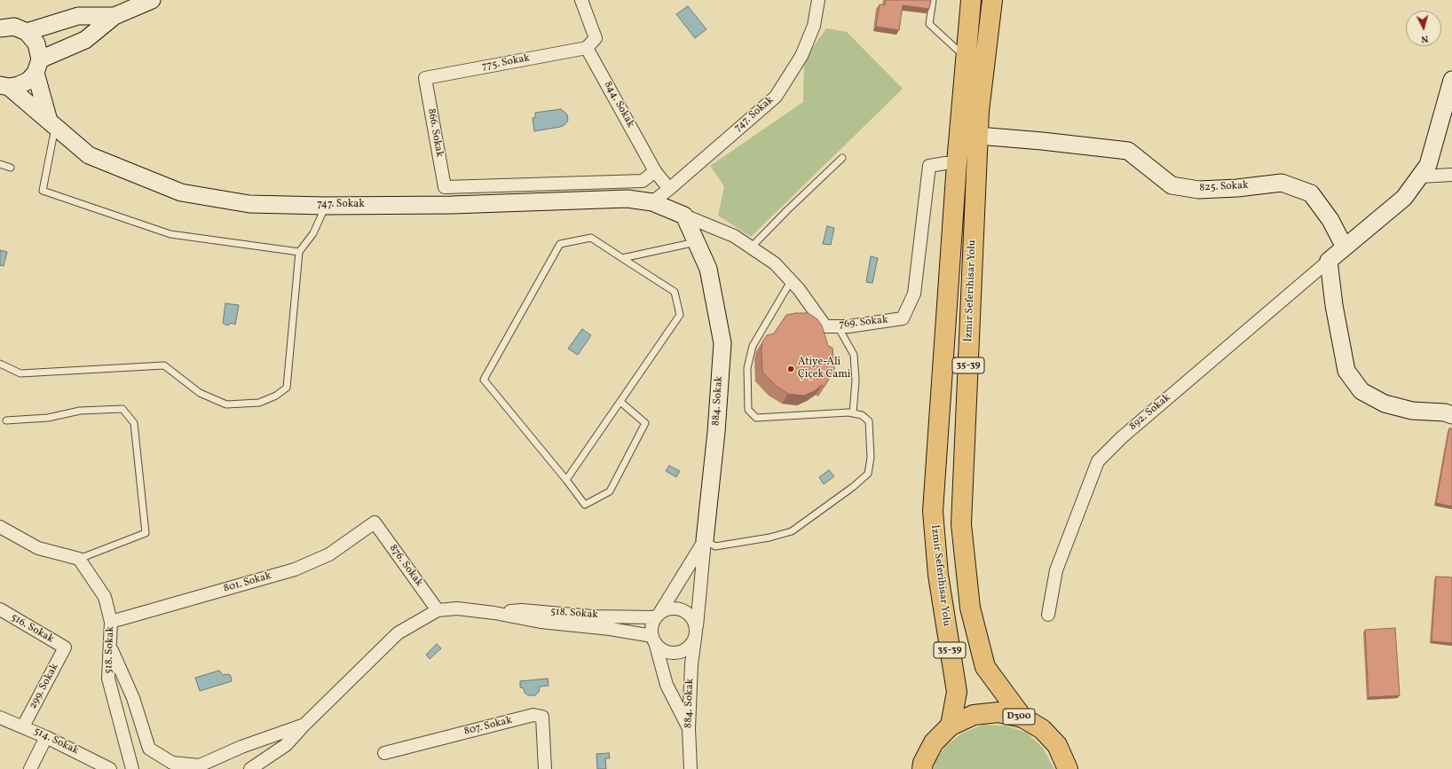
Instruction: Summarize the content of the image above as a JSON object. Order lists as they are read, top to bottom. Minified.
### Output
{"streets":{"main road":["İzmir Seferihisar Yolu","35-39","D300"],"street":["775. Sokak","844. Sokak","747. Sokak","866. Sokak","825. Sokak","769. Sokak","884. Sokak","892. Sokak","876. Sokak","801. Sokak","518. Sokak","516. Sokak","299. Sokak","807. Sokak","514. Sokak"]},"crossings":[["775. Sokak","844. Sokak"],["775. Sokak","866. Sokak"],["844. Sokak","747. Sokak"],["844. Sokak","866. Sokak"],["825. Sokak","İzmir Seferihisar Yolu"],["İzmir Seferihisar Yolu","769. Sokak"],["İzmir Seferihisar Yolu","D300"],["884. Sokak","518. Sokak"],["876. Sokak","801. Sokak"],["876. Sokak","518. Sokak"],["801. Sokak","518. Sokak"],["516. Sokak","299. Sokak"],["299. Sokak","514. Sokak"]],"places":["Atiye-Ali Çiçek Cami"],"north":"bottom"}
